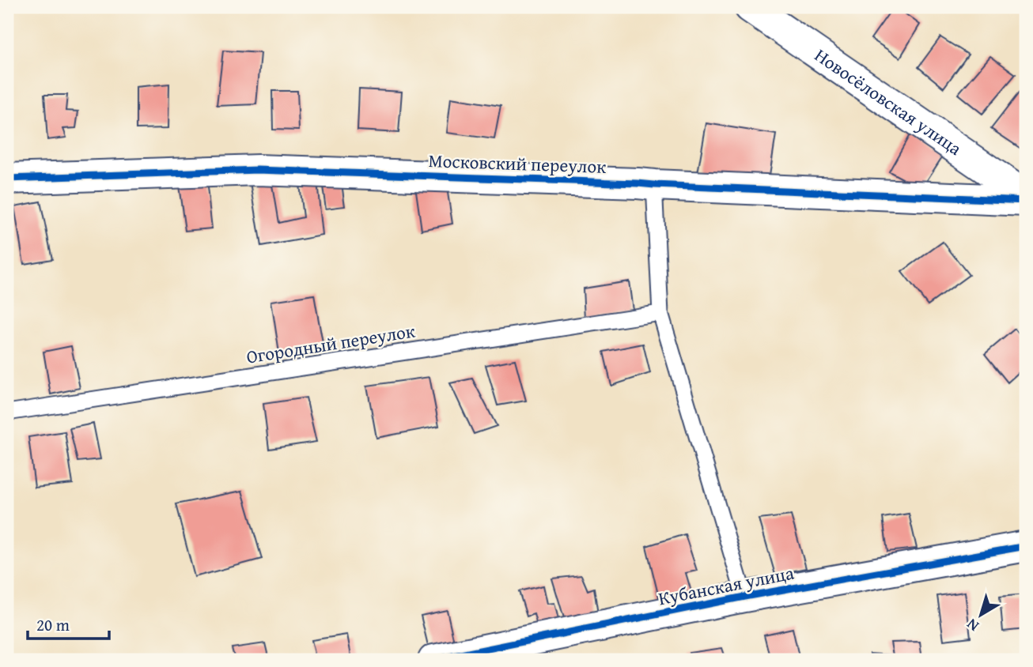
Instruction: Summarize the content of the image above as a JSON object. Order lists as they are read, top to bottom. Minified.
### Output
{"streets":{"street":["Новосёловская улица","Московский переулок","Кубанская улица"],"lane":["Огородный переулок"]},"scale_bar":"20 m","north":"bottom left"}
